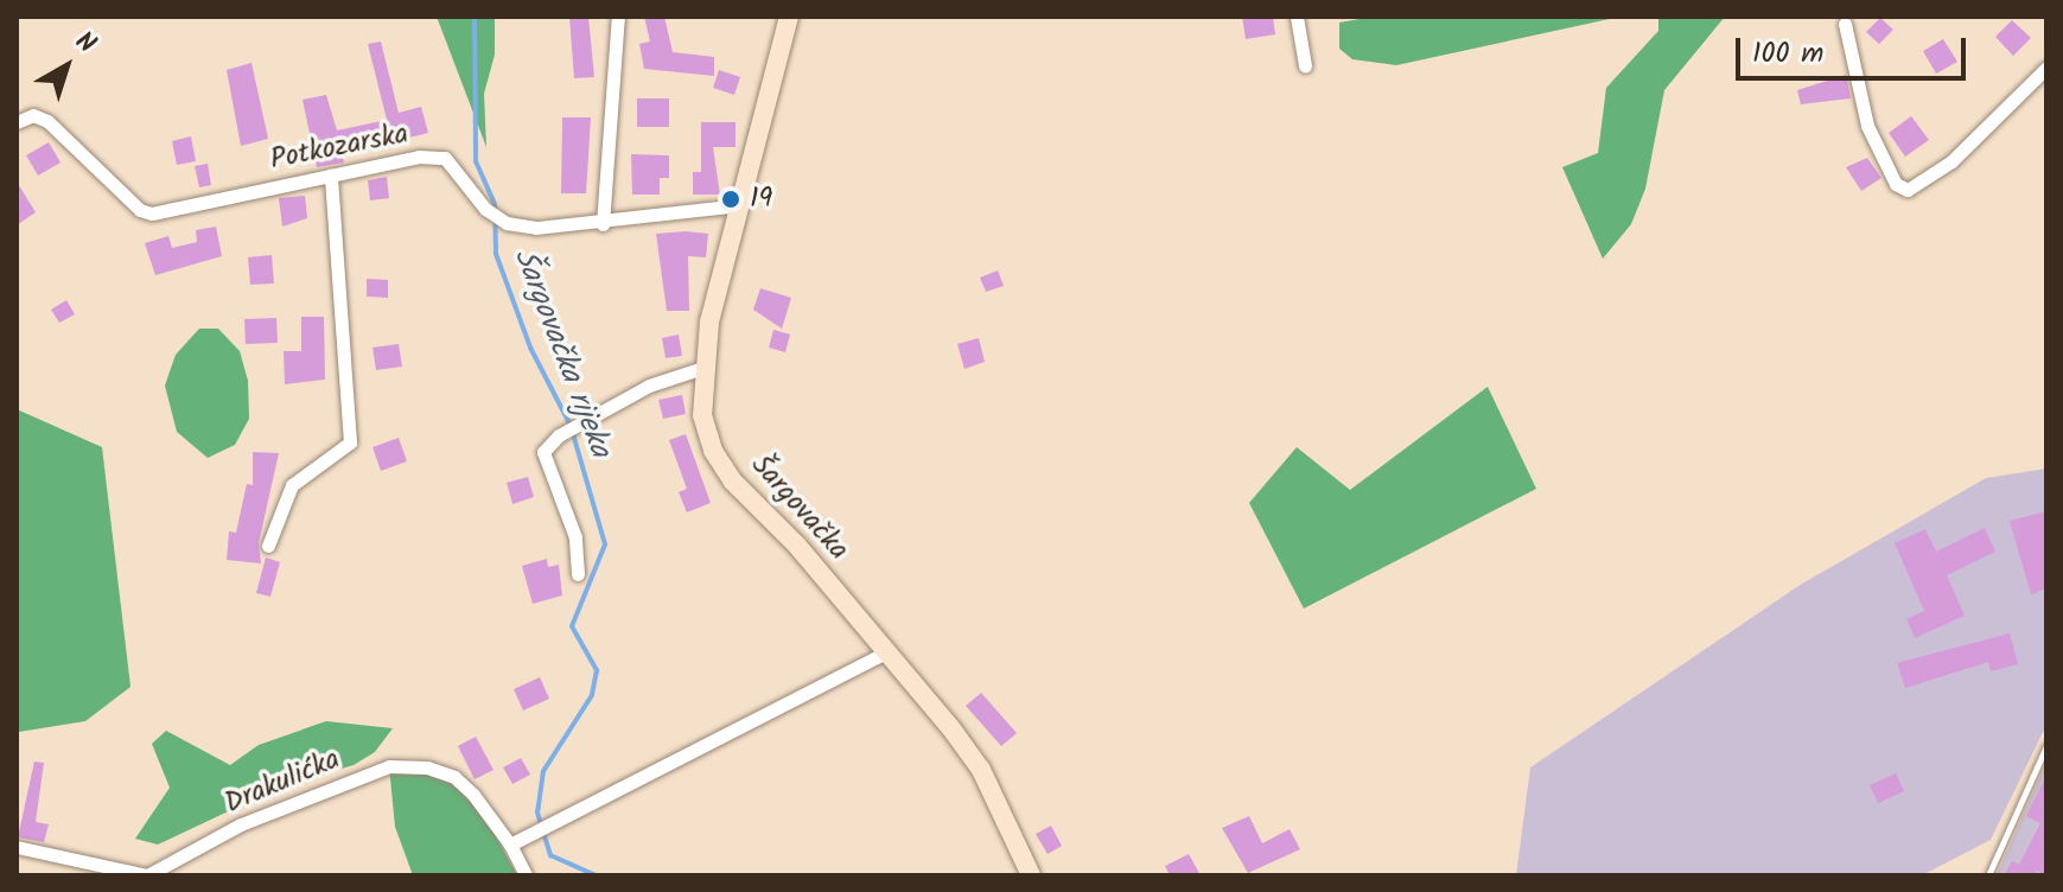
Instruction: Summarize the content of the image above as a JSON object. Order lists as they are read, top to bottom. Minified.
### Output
{"streets":{"street":["Potkozarska","Šargovačka","Drakulićka"]},"crossings":[["Potkozarska","Šargovačka"]],"water":["Šargovačka rijeka"],"places":["19"],"scale_bar":"100 m","north":"top right"}
